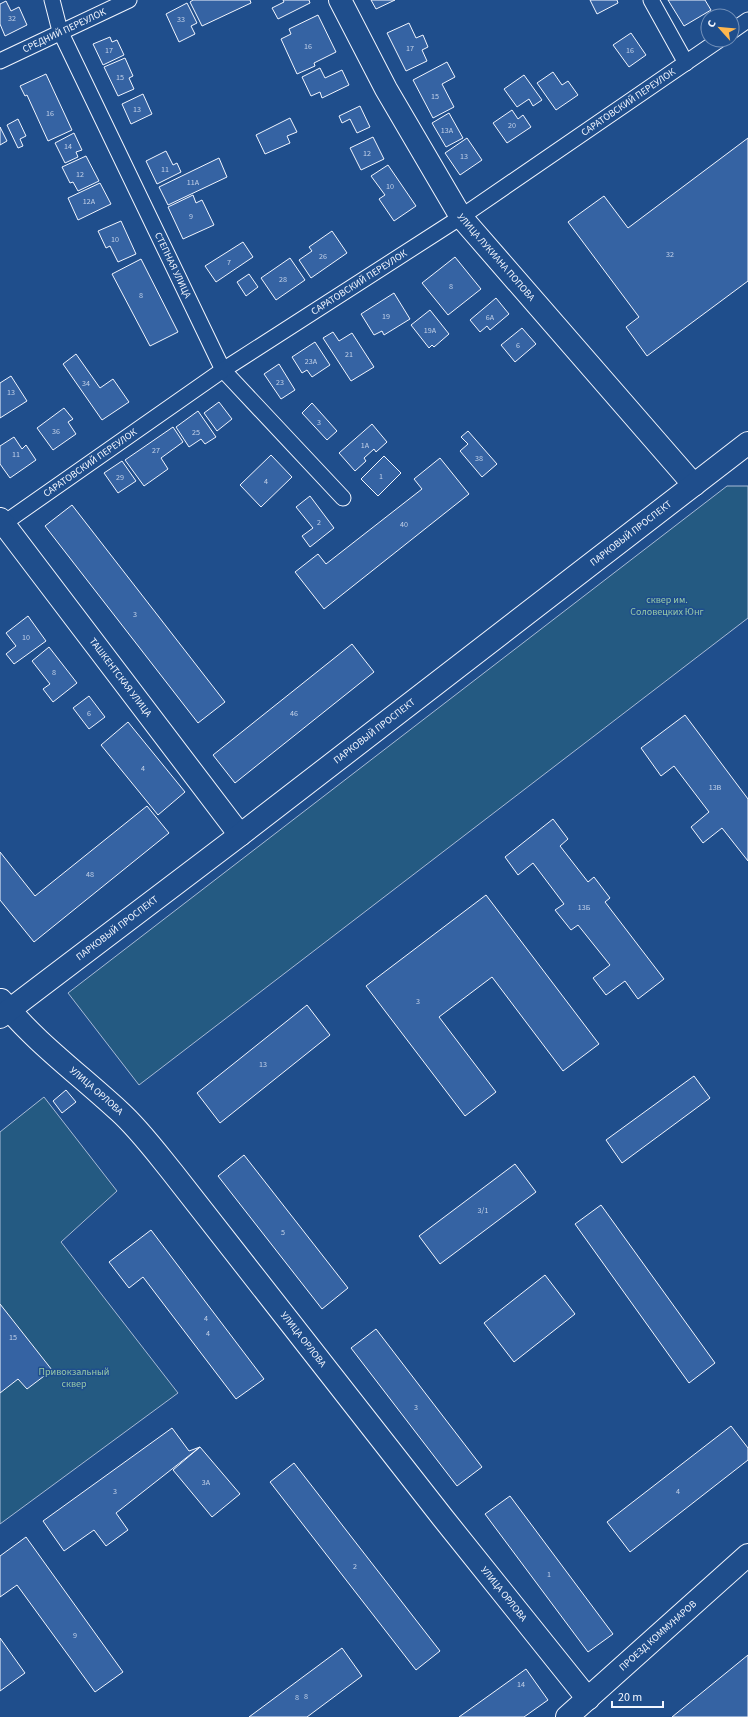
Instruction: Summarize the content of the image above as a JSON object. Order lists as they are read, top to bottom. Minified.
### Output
{"streets":{"street":["СРЕДНИЙ ПЕРЕУЛОК","САРАТОВСКИЙ ПЕРЕУЛОК","УЛИЦА ЛУКИАНА ПОПОВА","СТЕПНАЯ УЛИЦА","ПАРКОВЫЙ ПРОСПЕКТ","ТАШКЕНТСКАЯ УЛИЦА","УЛИЦА ОРЛОВА","ПРОЕЗД КОММУНАРОВ"]},"crossings":[["СРЕДНИЙ ПЕРЕУЛОК","СТЕПНАЯ УЛИЦА"],["САРАТОВСКИЙ ПЕРЕУЛОК","УЛИЦА ЛУКИАНА ПОПОВА"],["САРАТОВСКИЙ ПЕРЕУЛОК","СТЕПНАЯ УЛИЦА"],["САРАТОВСКИЙ ПЕРЕУЛОК","ТАШКЕНТСКАЯ УЛИЦА"],["УЛИЦА ЛУКИАНА ПОПОВА","ПАРКОВЫЙ ПРОСПЕКТ"],["ПАРКОВЫЙ ПРОСПЕКТ","ТАШКЕНТСКАЯ УЛИЦА"],["ПАРКОВЫЙ ПРОСПЕКТ","УЛИЦА ОРЛОВА"],["УЛИЦА ОРЛОВА","ПРОЕЗД КОММУНАРОВ"]],"parks":["сквер им. Соловецких Юнг","Привокзальный сквер"],"house_numbers":["32","33","16","17","17","16","15","15","13","16","20","13А","14","12","13","11","12","11А","10","12А","9","10","32","26","7","28","8","8","19","6А","19А","6","21","23А","23","34","13","3","36","25","1А","27","11","38","1","29","4","2","40","3","10","8","6","46","4","13В","48","13Б","3","13","3/1","5","4","4","15","3","3А","3","4","2","1","9","14","8","8"],"scale_bar":"20 m","north":"top left"}
